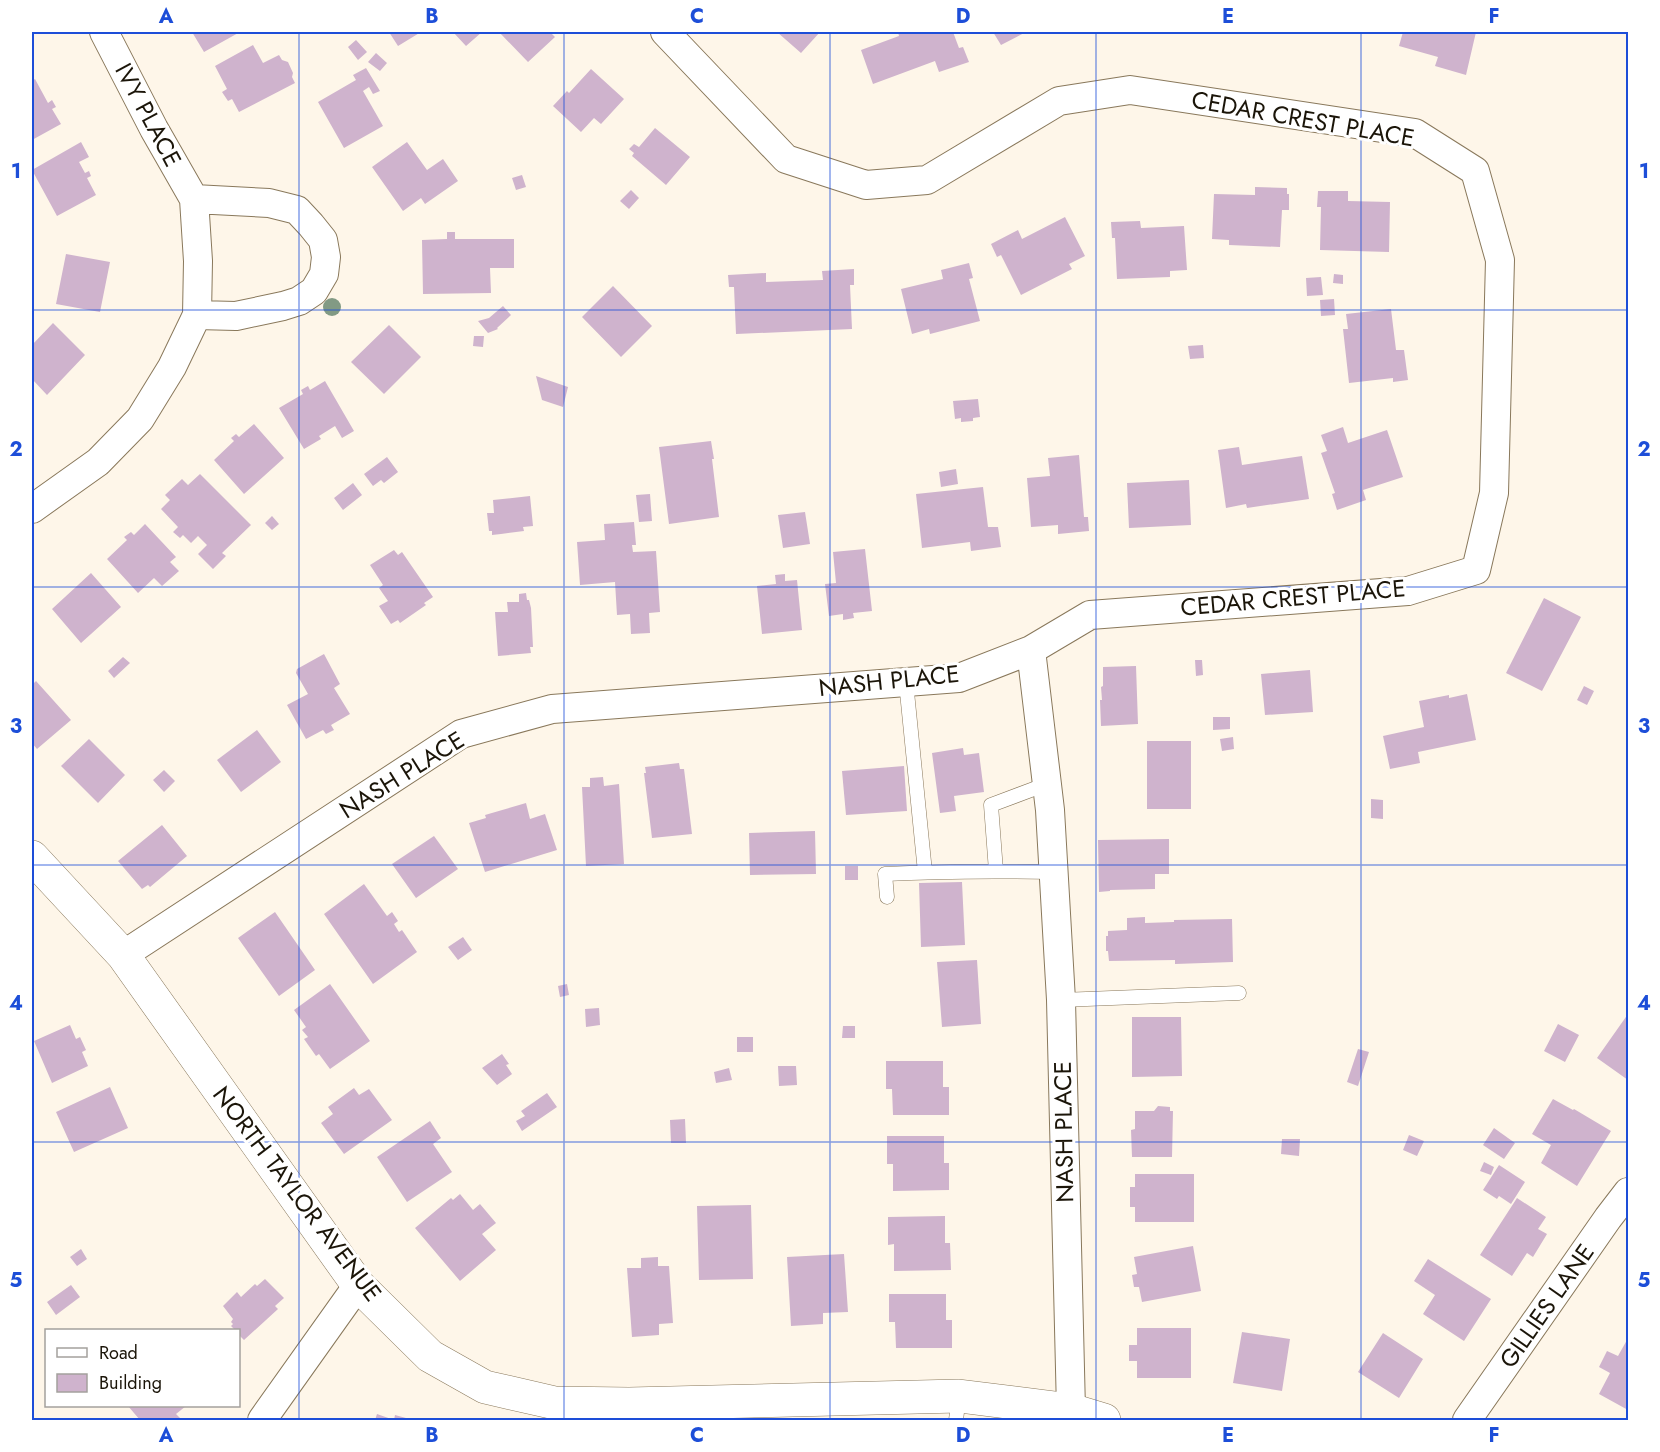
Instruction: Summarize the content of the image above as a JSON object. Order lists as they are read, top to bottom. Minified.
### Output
{"streets":{"street":["IVY PLACE","CEDAR CREST PLACE","NASH PLACE","NORTH TAYLOR AVENUE","GILLIES LANE"]},"crossings":[["CEDAR CREST PLACE","NASH PLACE"],["NASH PLACE","NORTH TAYLOR AVENUE"]],"legend":["Road","Building"],"grid":{"columns":["A","B","C","D","E","F"],"rows":["1","2","3","4","5"]}}
